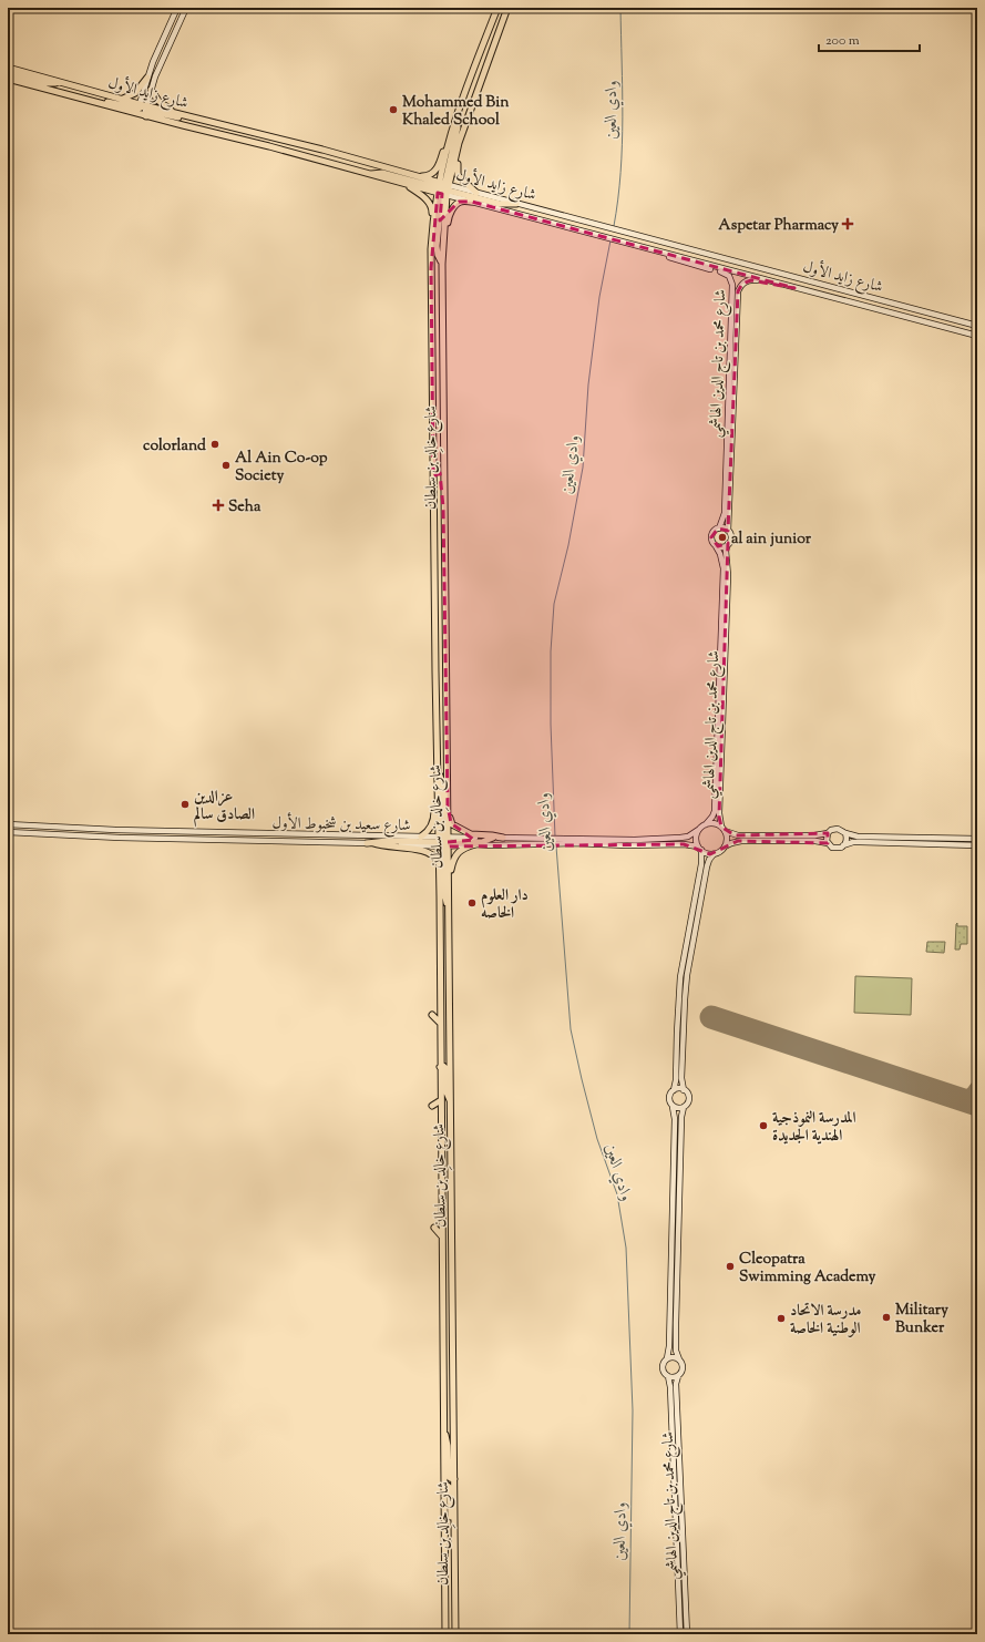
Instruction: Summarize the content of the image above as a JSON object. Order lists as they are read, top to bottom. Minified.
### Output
{"streets":{"main road":["شارع زايد الأول","شارع محمد بن تاج الدين الهاشمي","شارع خالِد بن سلطان","شارع سعيد بن شخبوط الأول"]},"crossings":[["شارع زايد الأول","شارع محمد بن تاج الدين الهاشمي"],["شارع زايد الأول","شارع خالِد بن سلطان"],["شارع محمد بن تاج الدين الهاشمي","شارع سعيد بن شخبوط الأول"],["شارع خالِد بن سلطان","شارع سعيد بن شخبوط الأول"]],"water":["وادي العين"],"places":{"other":["Mohammed Bin Khaled School","colorland","Al Ain Co-op Society","al ain junior","عزالدين الصادق سالم","دار العلوم الخاصه","المدرسة النموذجية الهندية الجديدة","Cleopatra Swimming Academy","Military Bunker","مدرسة الاتحاد الوطنية الخاصة"],"health":["Aspetar Pharmacy","Seha"]},"scale_bar":"200 m"}
